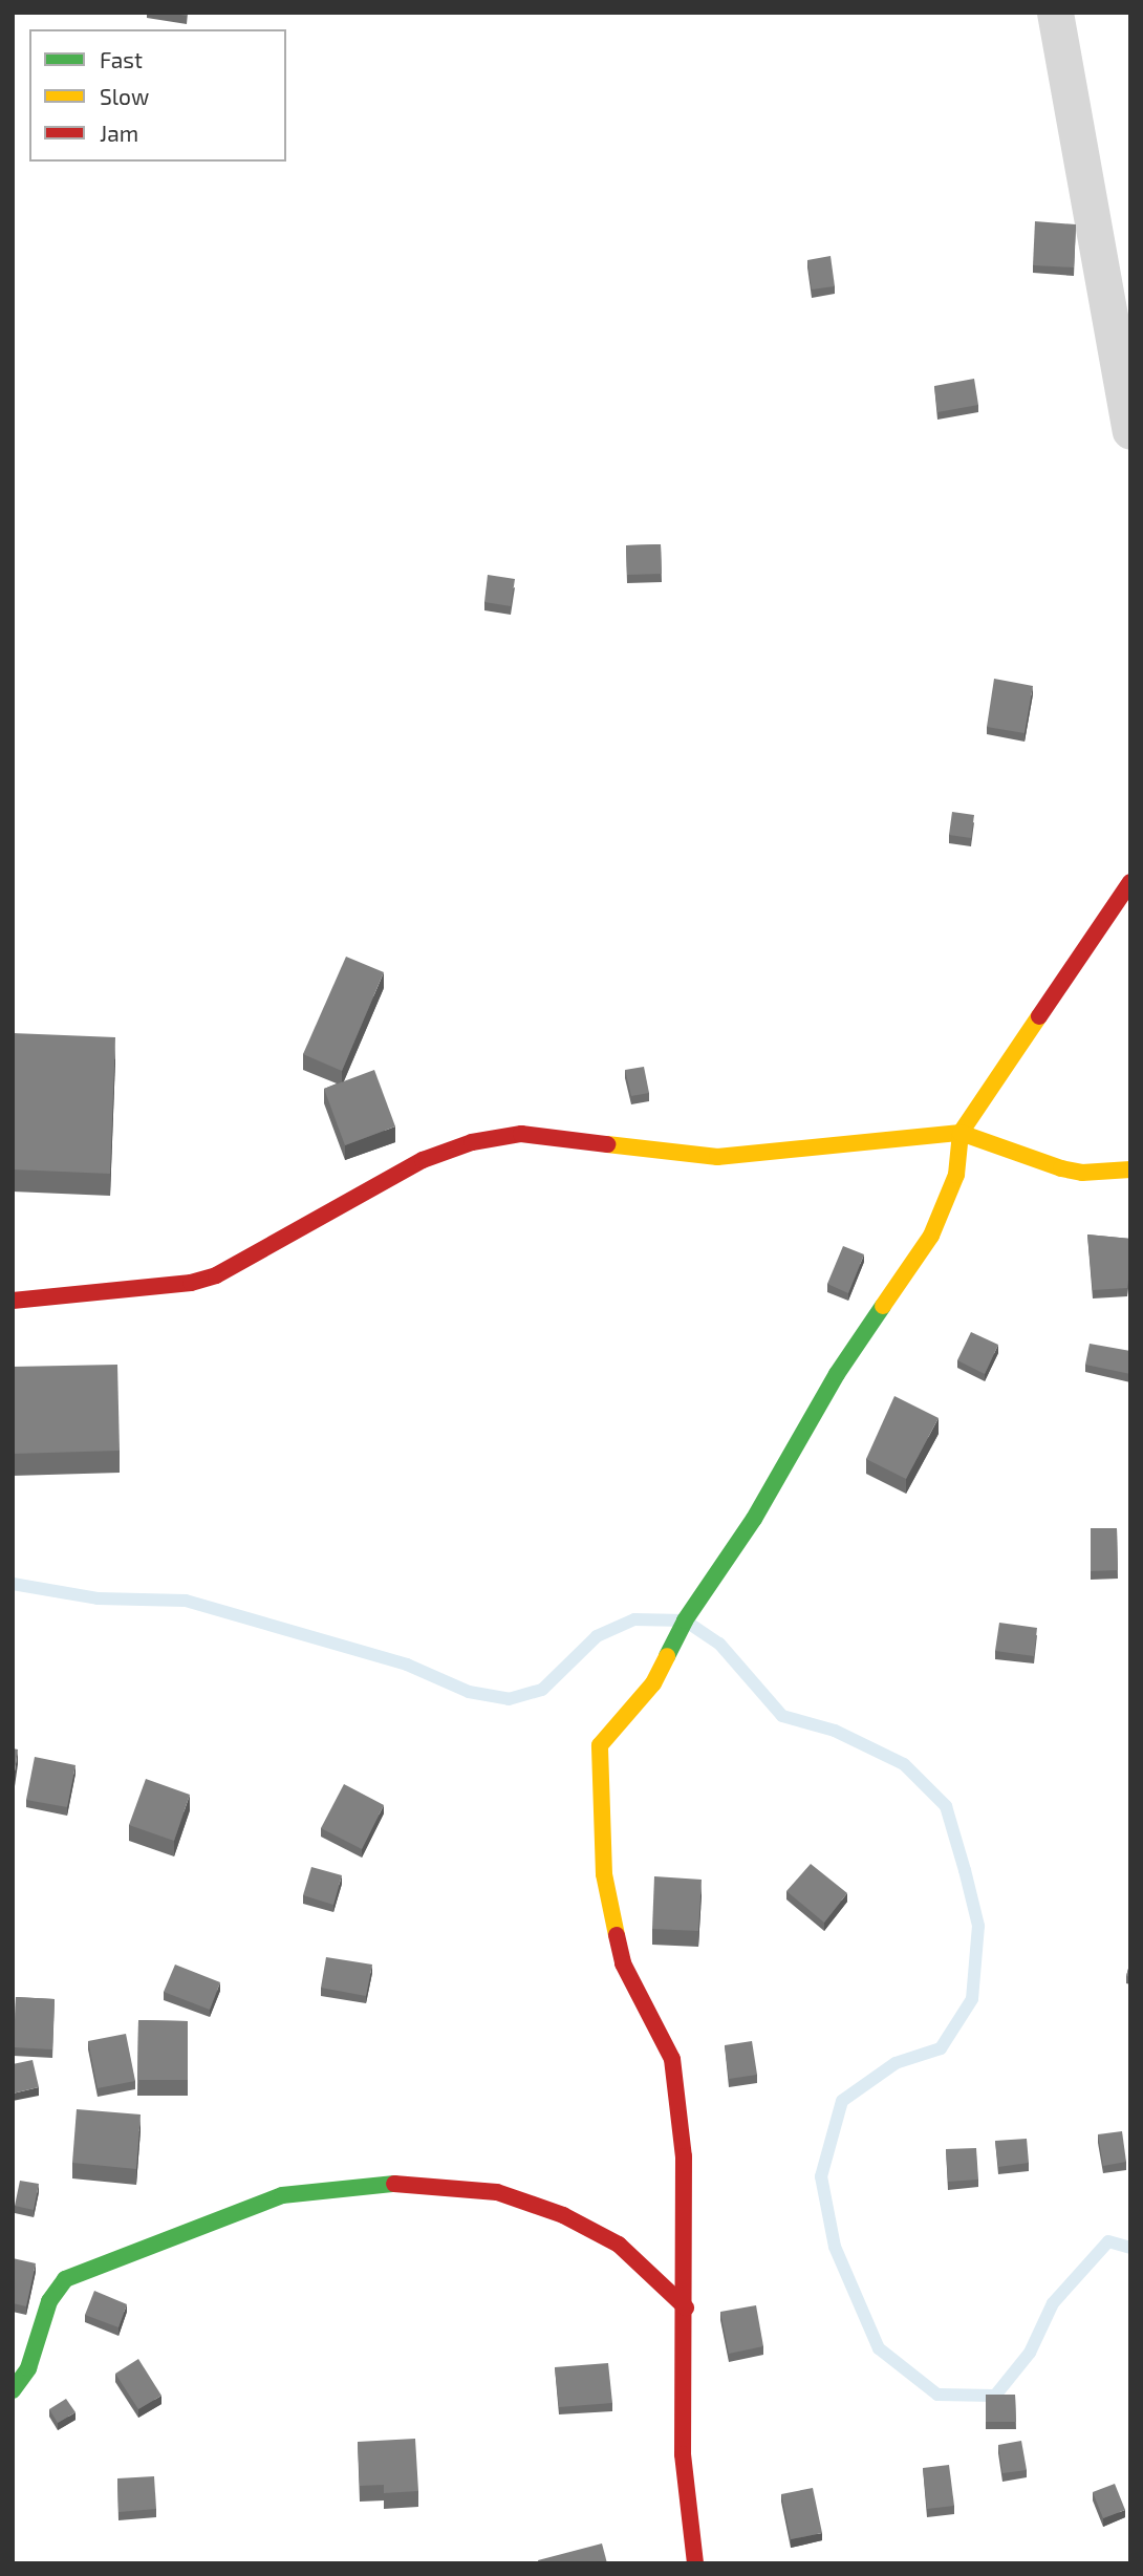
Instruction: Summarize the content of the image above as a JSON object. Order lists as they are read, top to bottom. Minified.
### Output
{"legend":["Fast","Slow","Jam"]}
